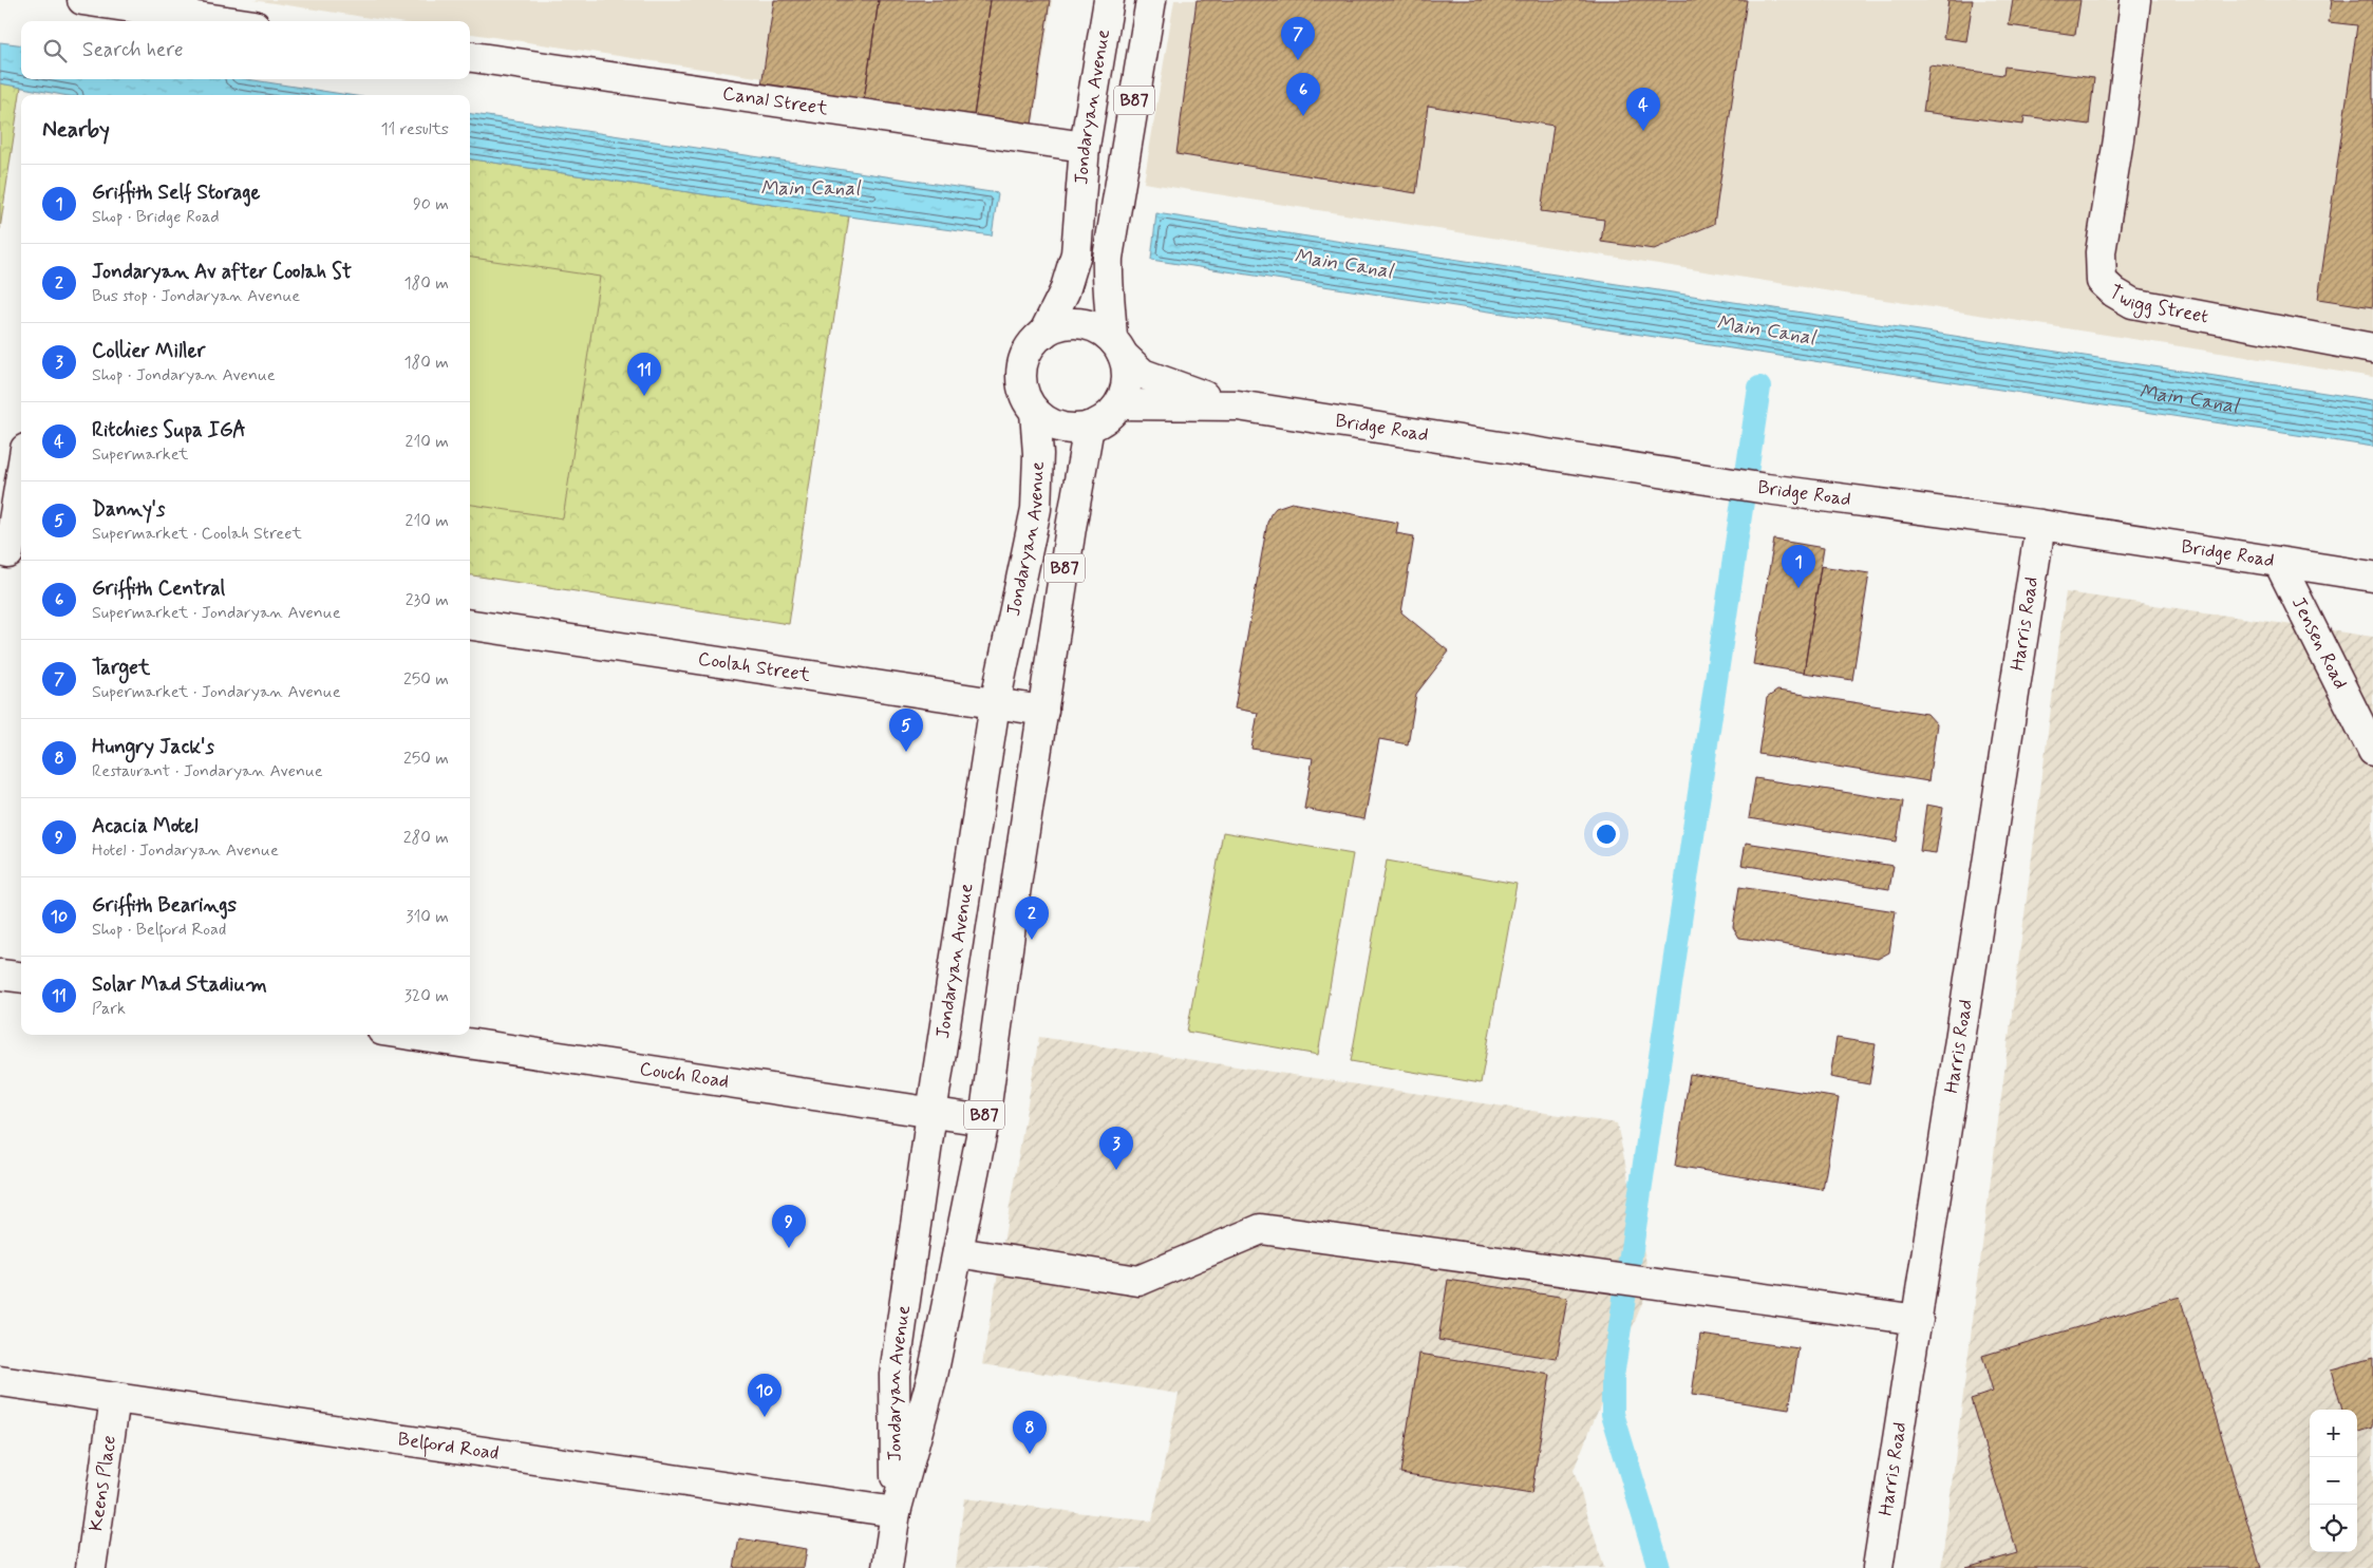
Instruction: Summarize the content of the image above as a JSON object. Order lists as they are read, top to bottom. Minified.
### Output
{"streets":{"street":["B87","Canal Street","Jondaryan Avenue","Twigg Street","Bridge Road","Harris Road","Jensen Road","Coolah Street","Couch Road","Belford Road","Keens Place"]},"crossings":[["B87","Jondaryan Avenue"],["B87","Bridge Road"],["Canal Street","Jondaryan Avenue"],["Jondaryan Avenue","Bridge Road"],["Jondaryan Avenue","Coolah Street"],["Jondaryan Avenue","Couch Road"],["Jondaryan Avenue","Belford Road"],["Bridge Road","Harris Road"],["Bridge Road","Jensen Road"],["Belford Road","Keens Place"]],"water":["Main Canal"],"page":{"pins":["7","6","4","11","1","5","2","3","9","10","8"],"search":"Search here","heading":["Nearby","11 results"],"list":[{"mark":"1","name":"Griffith Self Storage","note":"Shop · Bridge Road","value":"90 m"},{"mark":"2","name":"Jondaryan Av after Coolah St","note":"Bus stop · Jondaryan Avenue","value":"180 m"},{"mark":"3","name":"Collier Miller","note":"Shop · Jondaryan Avenue","value":"180 m"},{"mark":"4","name":"Ritchies Supa IGA","note":"Supermarket","value":"210 m"},{"mark":"5","name":"Danny's","note":"Supermarket · Coolah Street","value":"210 m"},{"mark":"6","name":"Griffith Central","note":"Supermarket · Jondaryan Avenue","value":"230 m"},{"mark":"7","name":"Target","note":"Supermarket · Jondaryan Avenue","value":"250 m"},{"mark":"8","name":"Hungry Jack's","note":"Restaurant · Jondaryan Avenue","value":"250 m"},{"mark":"9","name":"Acacia Motel","note":"Hotel · Jondaryan Avenue","value":"280 m"},{"mark":"10","name":"Griffith Bearings","note":"Shop · Belford Road","value":"310 m"},{"mark":"11","name":"Solar Mad Stadium","note":"Park","value":"320 m"}],"map_buttons":["+","−"]}}
